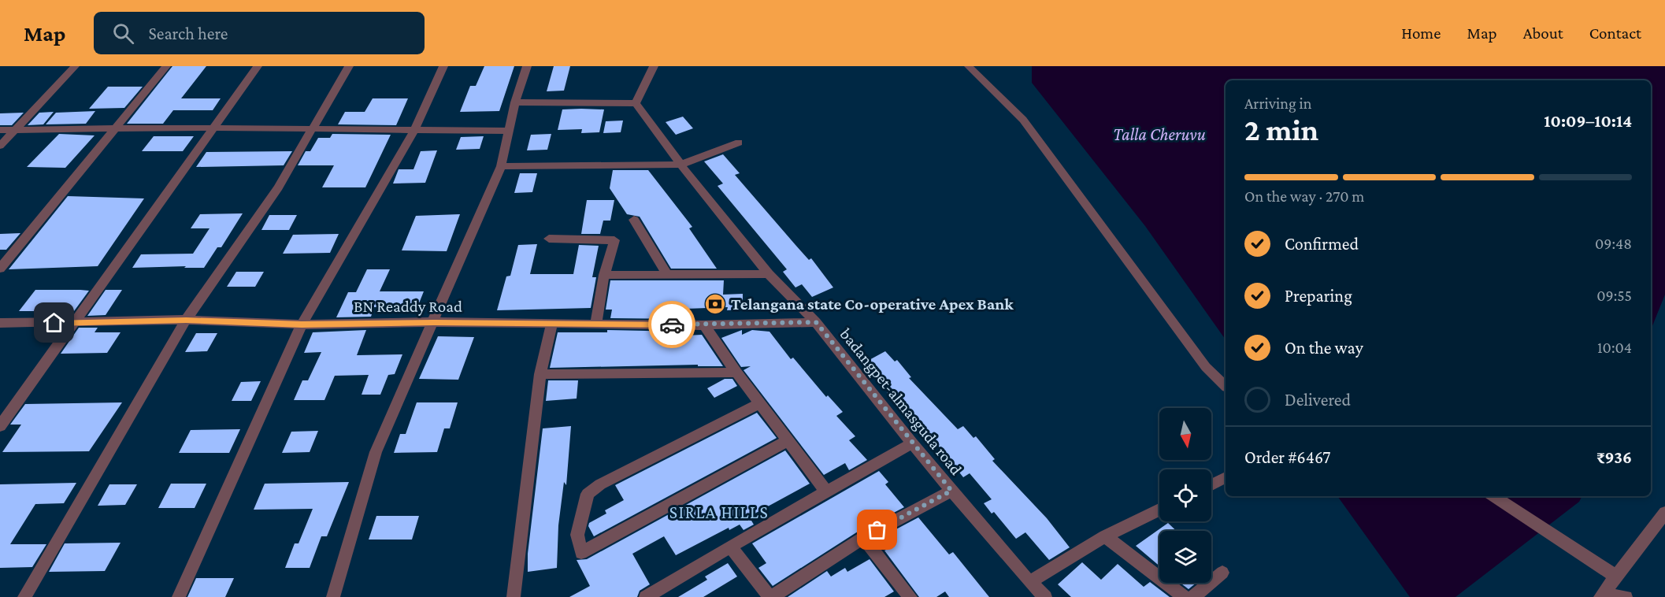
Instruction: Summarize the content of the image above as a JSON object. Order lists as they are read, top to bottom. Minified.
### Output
{"streets":{"street":["BN Readdy Road","badangpet-almasguda road"]},"crossings":[["BN Readdy Road","badangpet-almasguda road"]],"districts":["SIRLA HILLS"],"water":["Talla Cheruvu"],"places":{"bank":["Telangana state Co-operative Apex Bank"]},"north":"bottom","page":{"header":"Map","search":"Search here","nav":["Home","Map","About","Contact"],"heading":["2 min","Arriving in","10:09–10:14"],"panel":["Order #6467","₹936"],"bar":"On the way · 270 m","list":[["Confirmed","09:48"],["Preparing","09:55"],["On the way","10:04"],"Delivered"]}}
